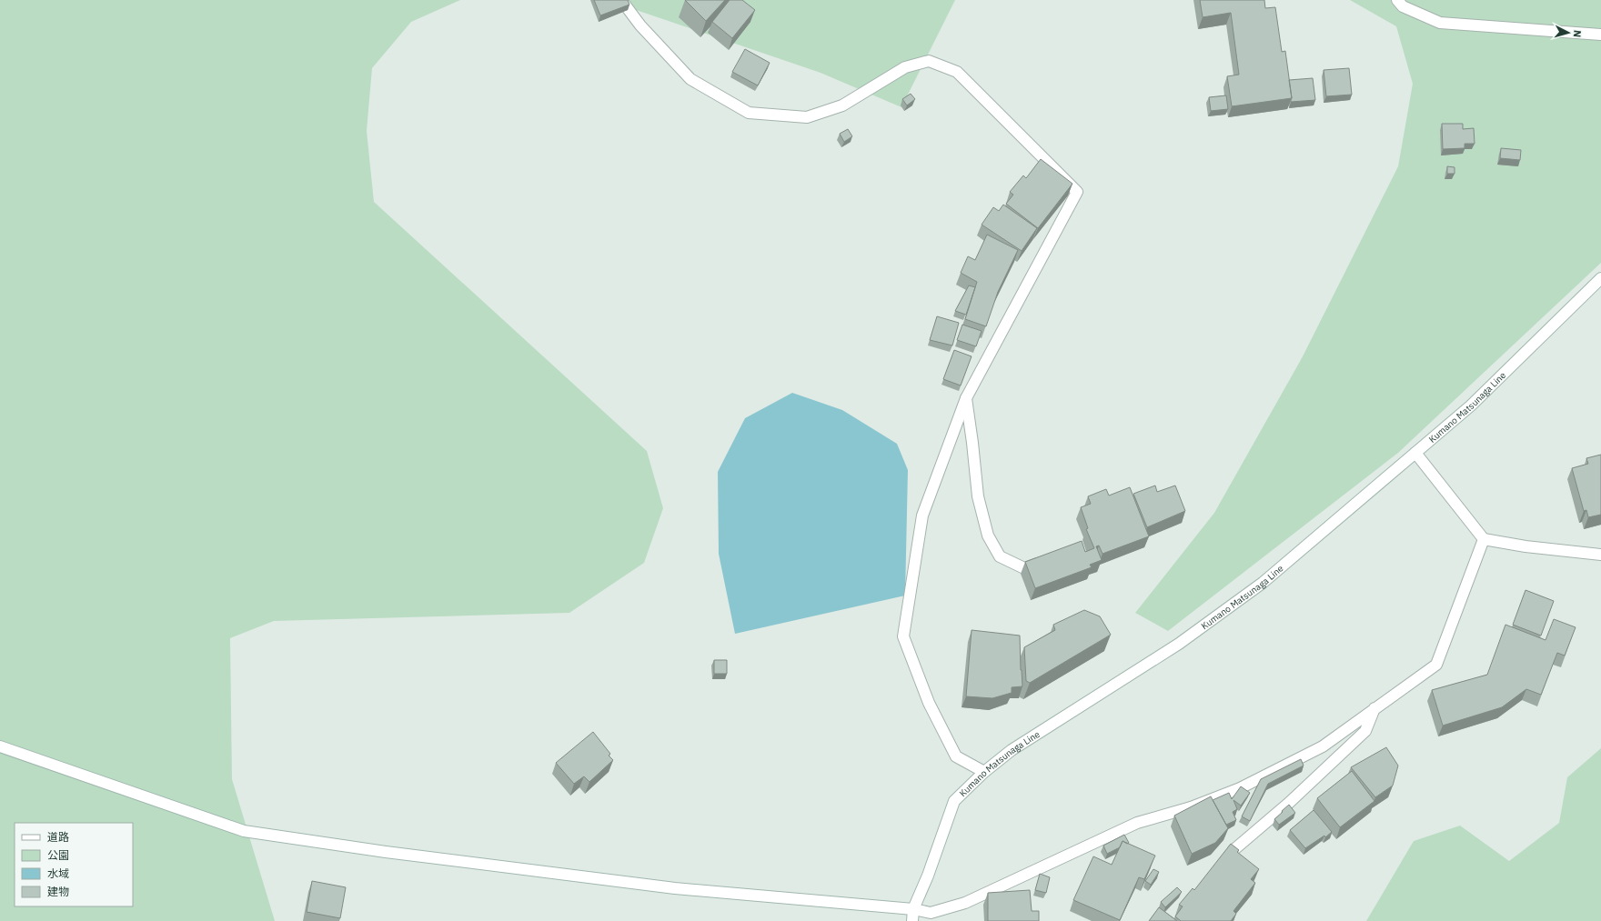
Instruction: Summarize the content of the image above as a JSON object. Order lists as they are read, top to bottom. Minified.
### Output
{"streets":{"street":["Kumano Matsunaga Line"]},"legend":["道路","公園","水域","建物"],"north":"right"}
